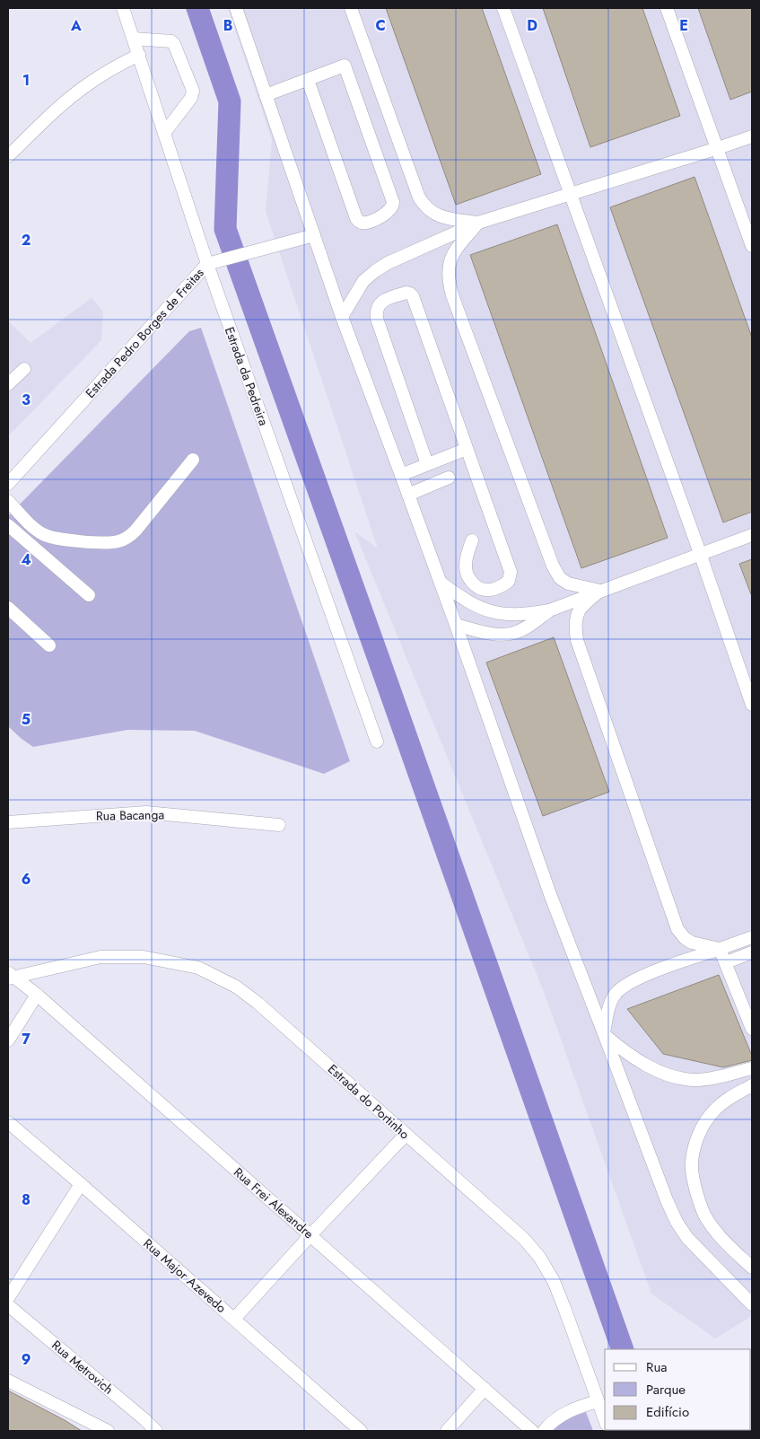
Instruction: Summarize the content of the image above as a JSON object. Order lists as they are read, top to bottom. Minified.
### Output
{"streets":{"street":["Estrada Pedro Borges de Freitas","Estrada da Pedreira","Rua Bacanga","Estrada do Portinho","Rua Frei Alexandre","Rua Major Azevedo","Rua Metrovich"]},"crossings":[["Estrada Pedro Borges de Freitas","Estrada da Pedreira"],["Estrada do Portinho","Rua Frei Alexandre"]],"legend":["Rua","Parque","Edifício"],"grid":{"columns":["A","B","C","D","E"],"rows":["1","2","3","4","5","6","7","8","9"]}}
